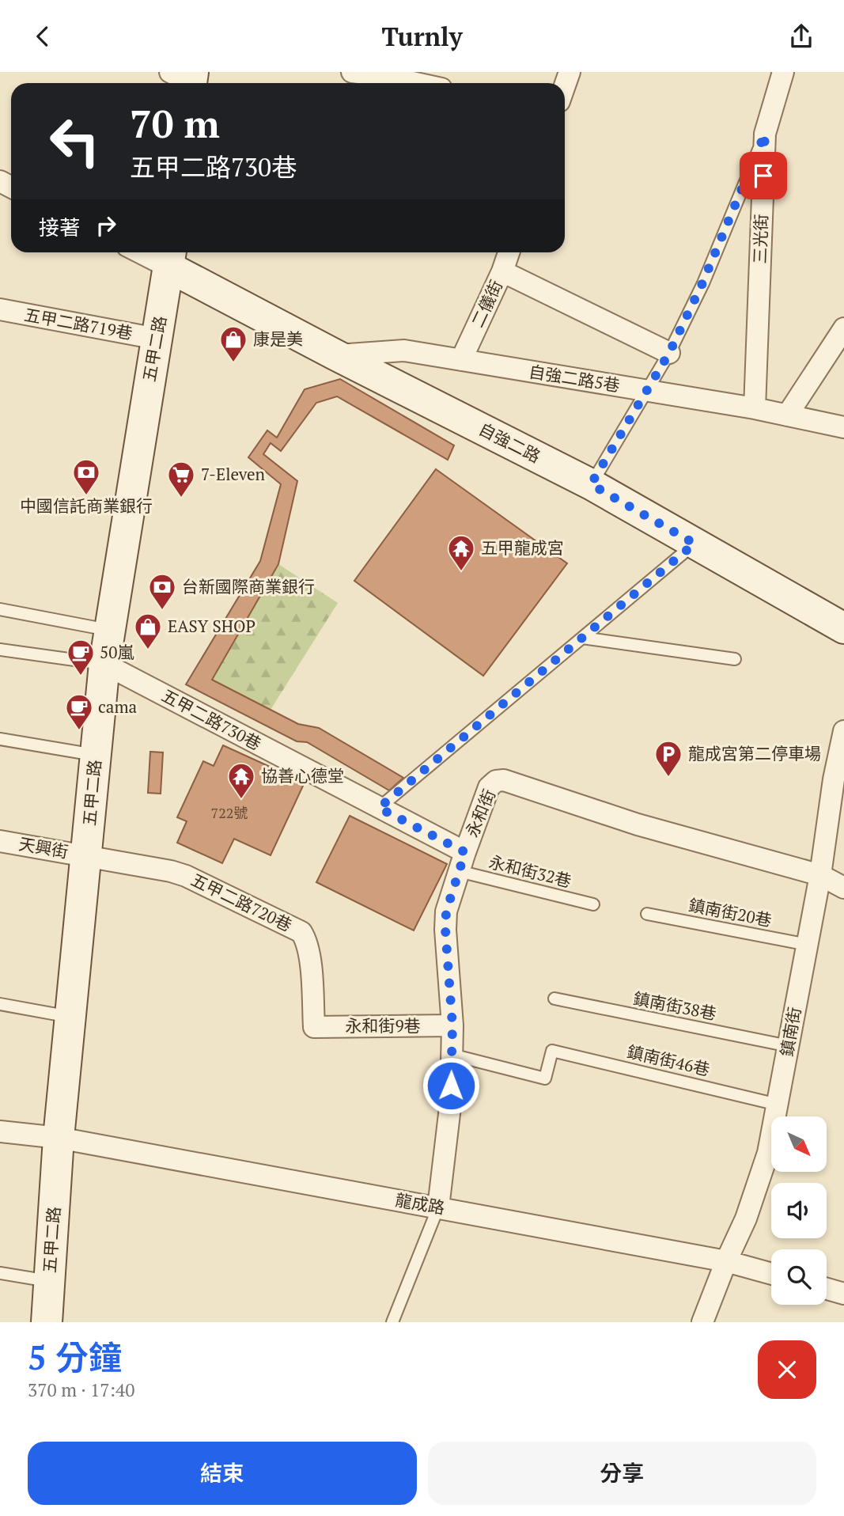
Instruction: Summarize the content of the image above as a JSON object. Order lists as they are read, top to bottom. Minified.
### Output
{"streets":{"main road":["五甲二路","自強二路"],"street":["三光街","二儀街","五甲二路719巷","自強二路5巷","五甲二路730巷","永和街","天興街","五甲二路720巷","永和街9巷","鎮南街","龍成路"],"lane":["永和街32巷","鎮南街20巷","鎮南街38巷","鎮南街46巷"]},"crossings":[["三光街","自強二路5巷"],["二儀街","自強二路5巷"],["五甲二路719巷","五甲二路"],["五甲二路","自強二路"],["五甲二路","五甲二路730巷"],["五甲二路","天興街"],["五甲二路","五甲二路720巷"],["五甲二路","龍成路"],["自強二路5巷","自強二路"],["五甲二路730巷","永和街"],["五甲二路730巷","永和街32巷"],["永和街","永和街32巷"],["永和街","永和街9巷"],["永和街","鎮南街"],["永和街","鎮南街46巷"],["永和街","龍成路"],["天興街","五甲二路720巷"],["五甲二路720巷","永和街9巷"],["鎮南街20巷","鎮南街"],["鎮南街38巷","鎮南街"],["鎮南街","鎮南街46巷"],["鎮南街","龍成路"]],"places":{"shop":["康是美","EASY SHOP"],"bank":["中國信託商業銀行","台新國際商業銀行"],"supermarket":["7-Eleven"],"temple":["五甲龍成宮","協善心德堂"],"cafe":["50嵐","cama"],"parking":["龍成宮第二停車場"]},"house_numbers":["722號"],"north":"bottom right","page":{"header":"Turnly","turn":["70 m","五甲二路730巷"],"then":"接著","heading":["5 分鐘","370 m · 17:40"],"buttons":["結束","分享"]}}
